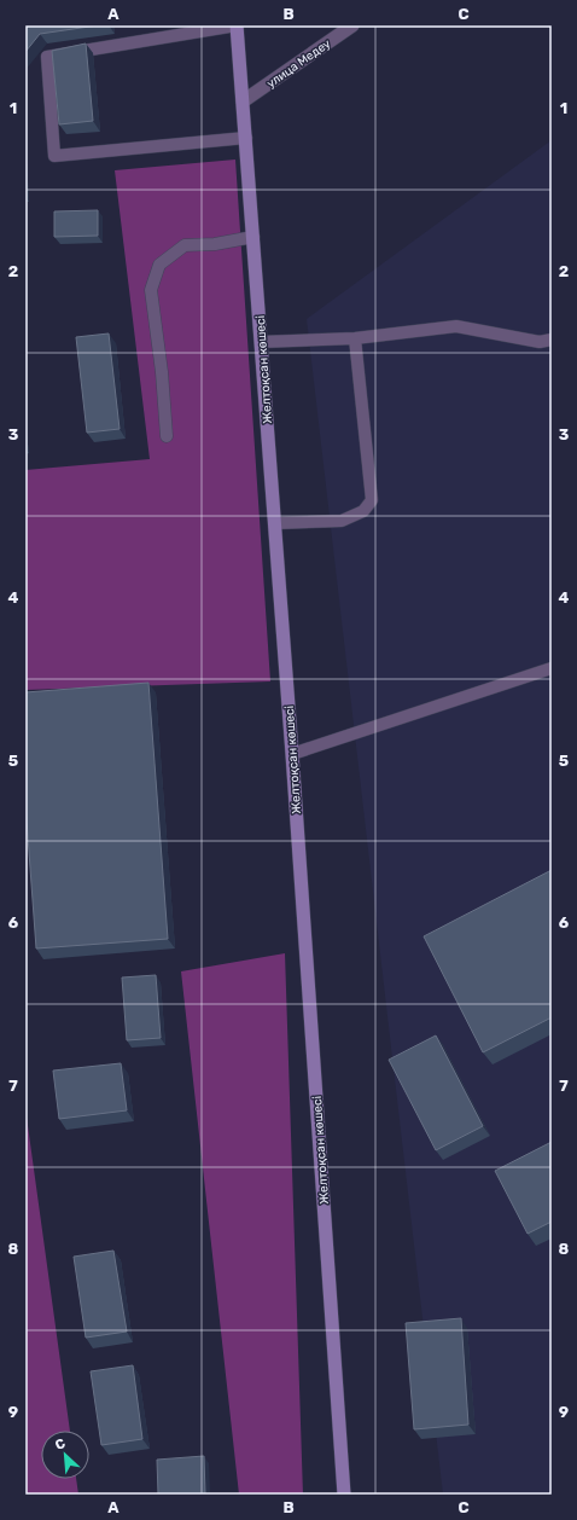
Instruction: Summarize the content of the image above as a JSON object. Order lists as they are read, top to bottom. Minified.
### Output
{"streets":{"main road":["Желтоқсан көшесі"],"street":["улица Медеу"]},"crossings":[["улица Медеу","Желтоқсан көшесі"]],"north":"top left","grid":{"columns":["A","B","C"],"rows":["1","2","3","4","5","6","7","8","9"]}}
